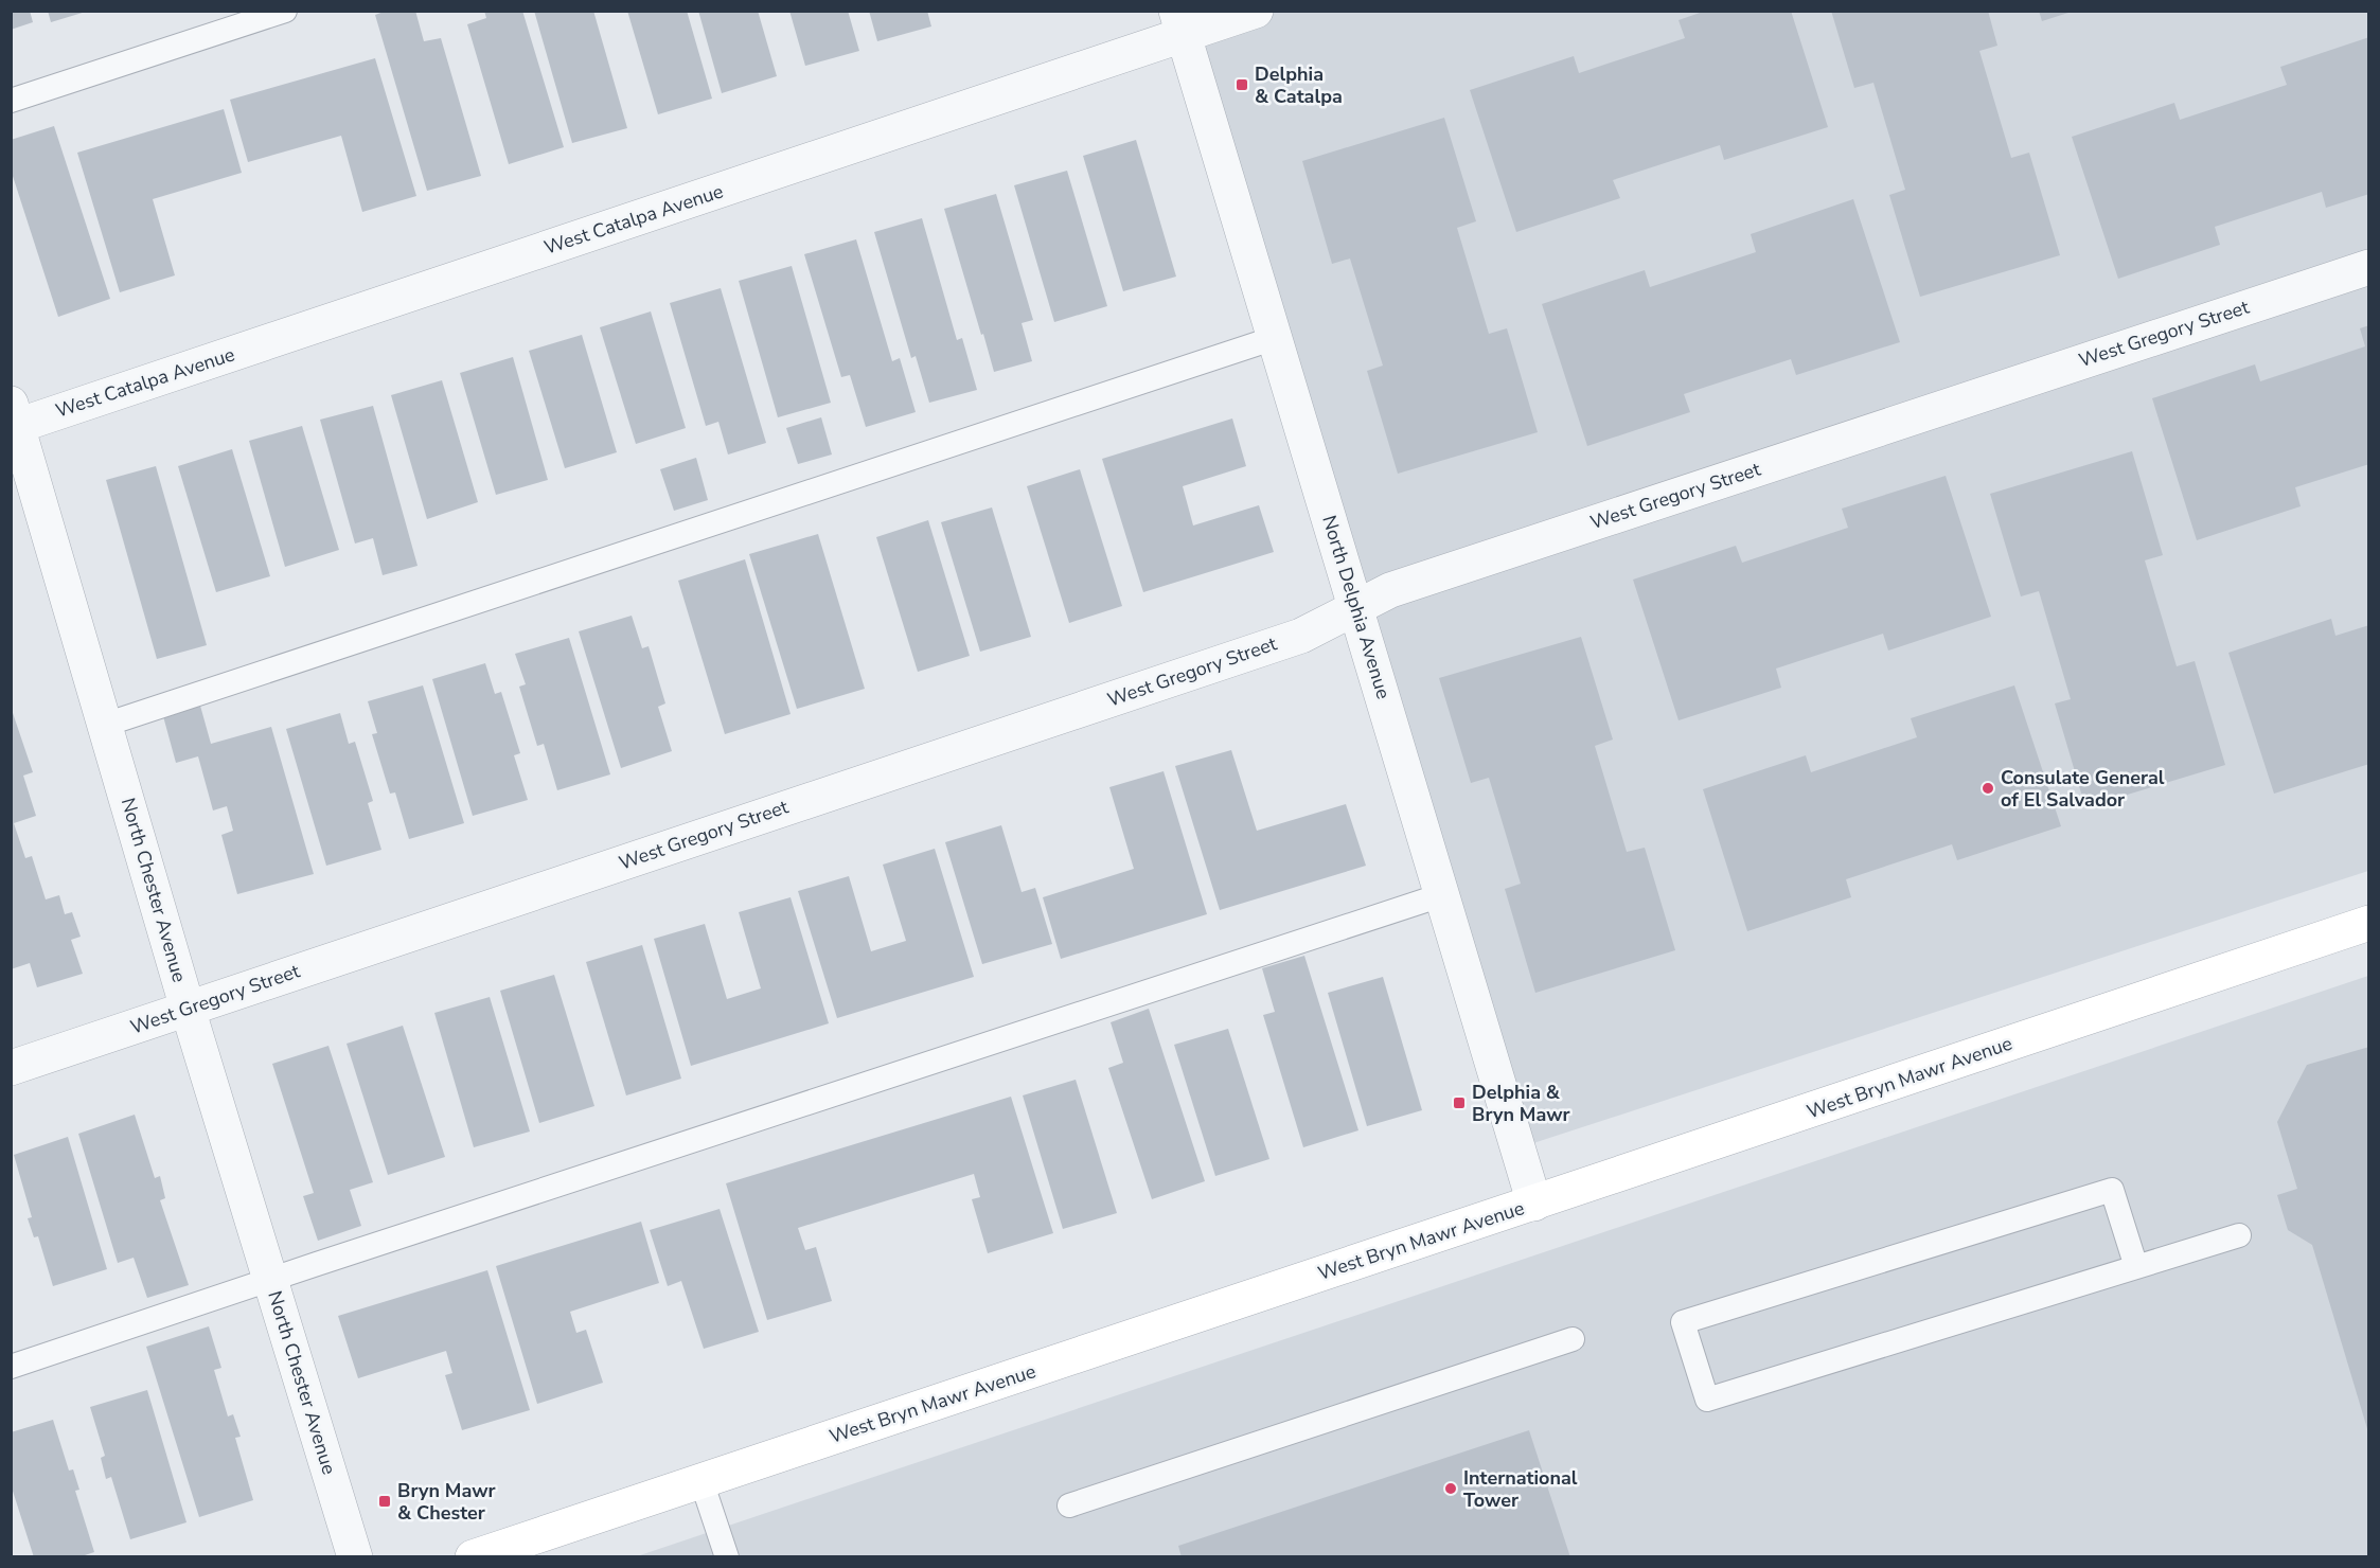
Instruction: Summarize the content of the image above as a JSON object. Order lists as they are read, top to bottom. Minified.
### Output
{"streets":{"street":["West Catalpa Avenue","West Gregory Street","North Delphia Avenue","North Chester Avenue","West Bryn Mawr Avenue"]},"crossings":[["West Catalpa Avenue","North Delphia Avenue"],["West Catalpa Avenue","North Chester Avenue"],["West Gregory Street","North Delphia Avenue"],["West Gregory Street","North Chester Avenue"],["North Delphia Avenue","West Bryn Mawr Avenue"]],"places":{"transit":["Delphia & Catalpa","Delphia & Bryn Mawr","Bryn Mawr & Chester"],"other":["Consulate General of El Salvador","International Tower"]}}
